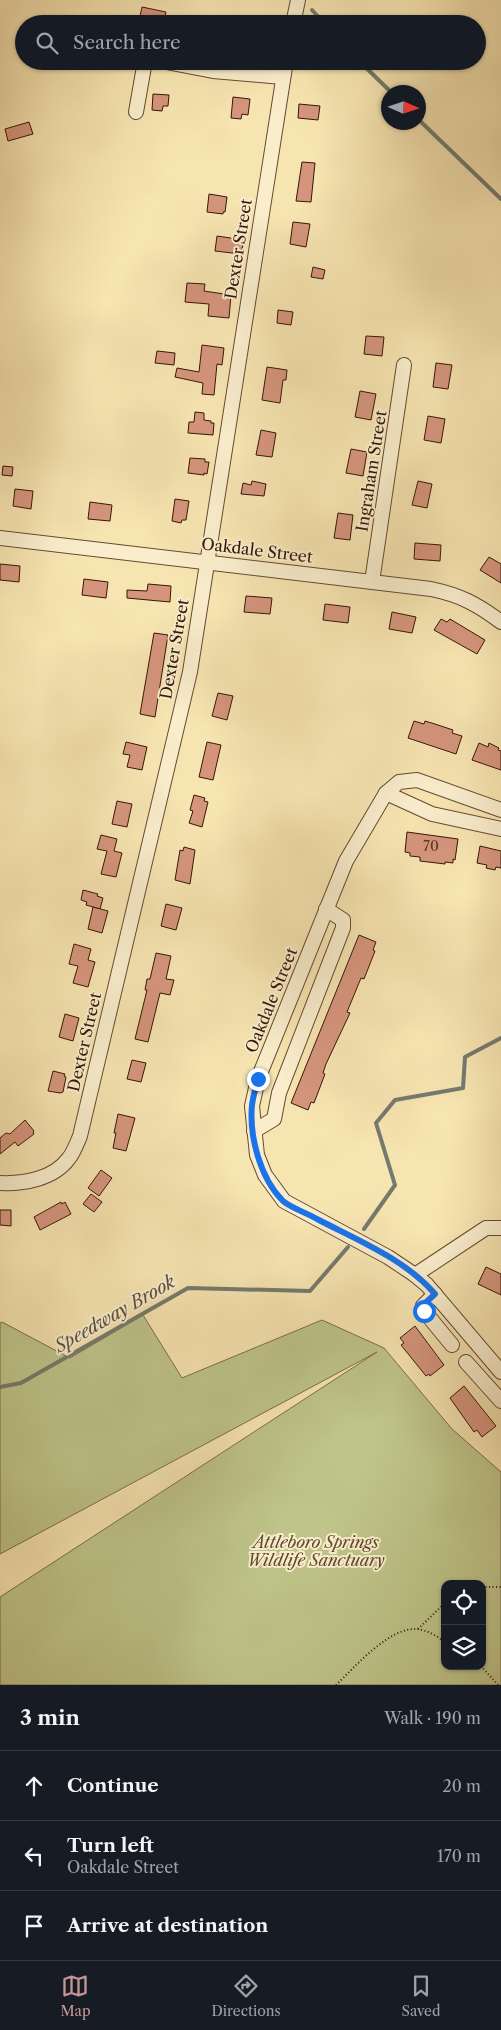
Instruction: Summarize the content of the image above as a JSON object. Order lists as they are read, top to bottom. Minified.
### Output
{"streets":{"street":["Dexter Street","Ingraham Street","Oakdale Street"]},"crossings":[["Dexter Street","Oakdale Street"],["Ingraham Street","Oakdale Street"]],"water":["Speedway Brook"],"parks":["Attleboro Springs Wildlife Sanctuary"],"house_numbers":["70"],"north":"right","page":{"search":"Search here","heading":["3 min","Walk · 190 m"],"list":[["Continue","20 m"],["Turn left","Oakdale Street","170 m"],"Arrive at destination"],"nav":["Map","Directions","Saved"]}}
